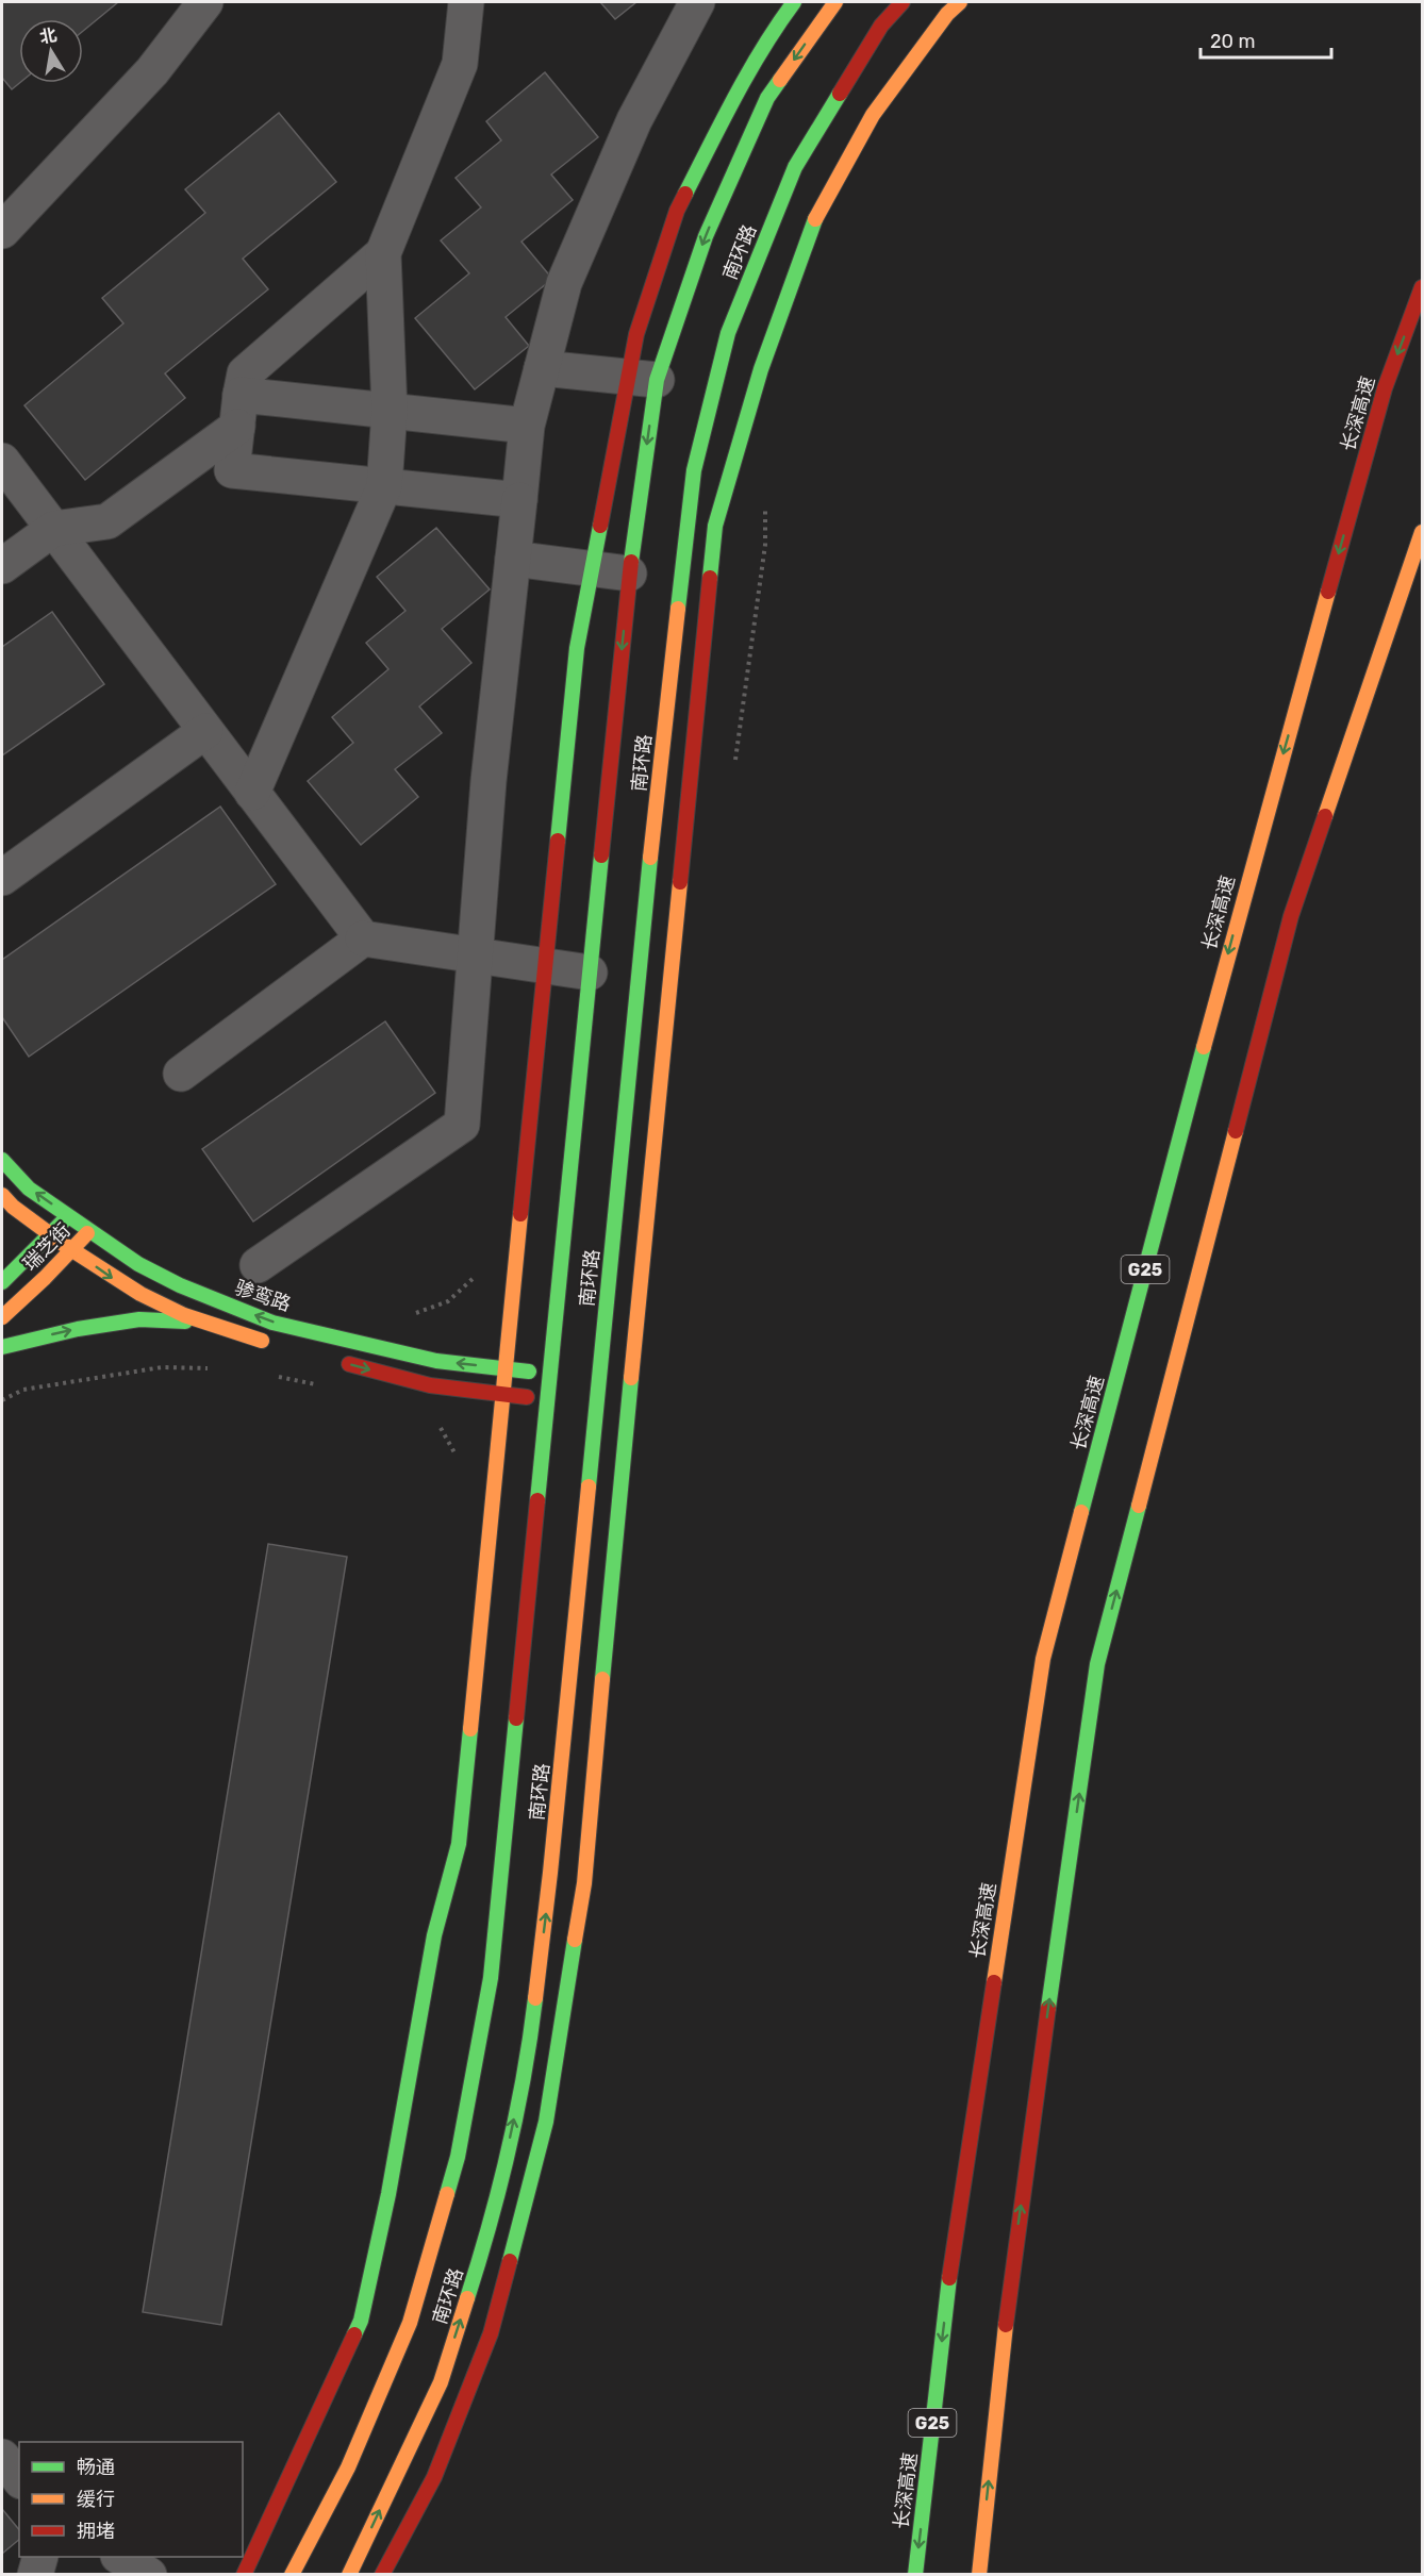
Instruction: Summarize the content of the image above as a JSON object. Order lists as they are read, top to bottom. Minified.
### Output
{"streets":{"main road":["南环路","长深高速","瑞芝街","G25","骖鸾路"]},"crossings":[["南环路","骖鸾路"],["瑞芝街","骖鸾路"]],"legend":["畅通","缓行","拥堵"],"scale_bar":"20 m","north":"top"}
